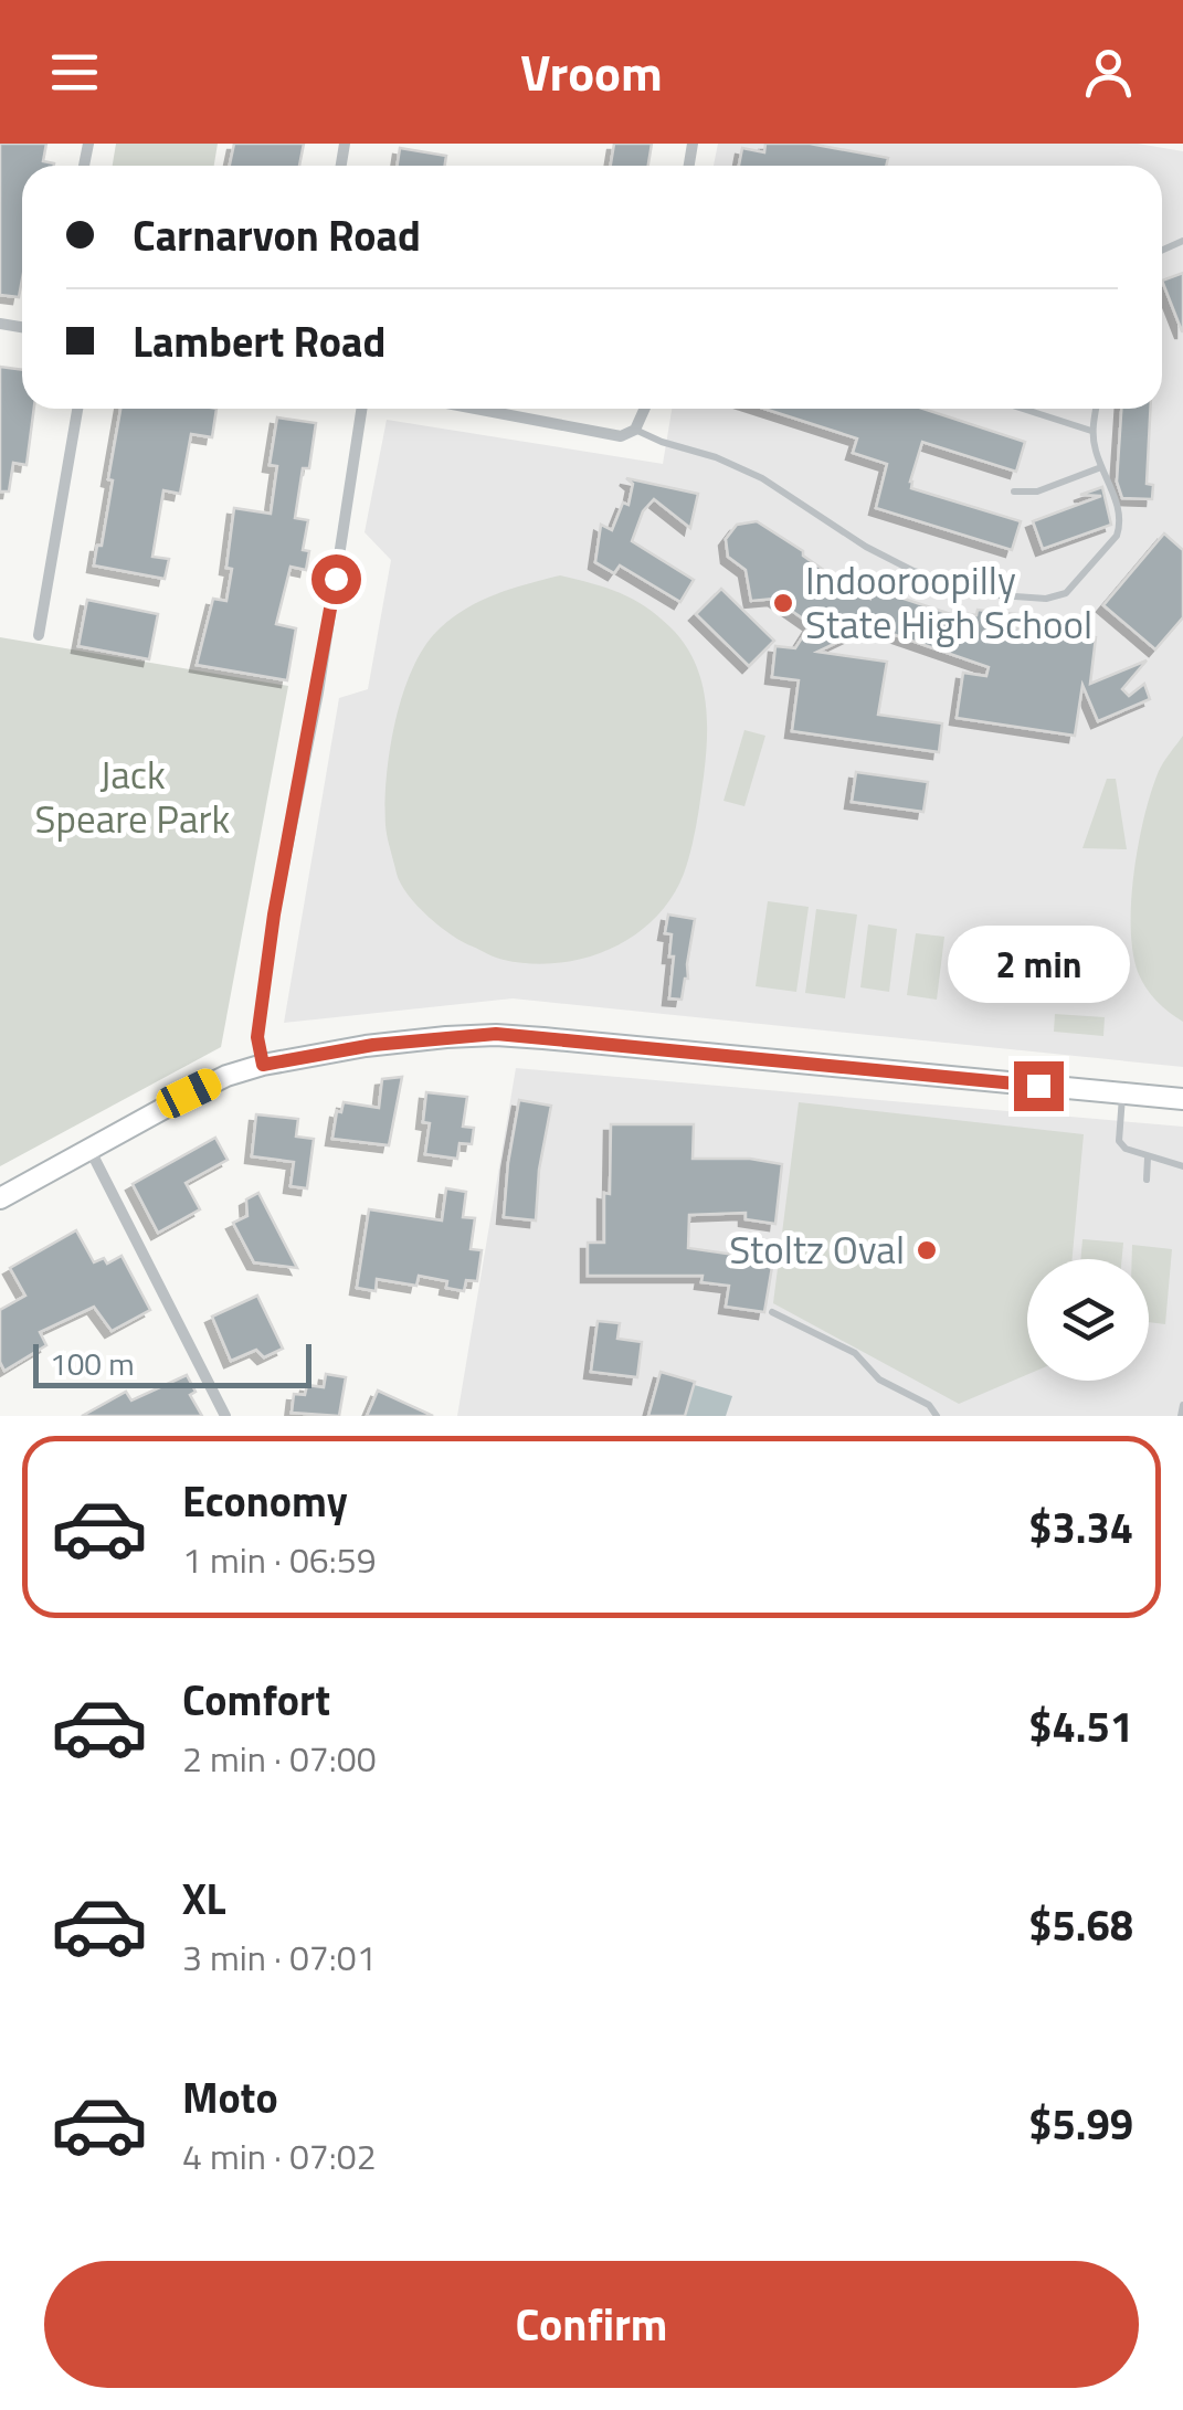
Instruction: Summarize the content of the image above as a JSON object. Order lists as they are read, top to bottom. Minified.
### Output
{"parks":["Jack Speare Park"],"places":["Indooroopilly State High School","Stoltz Oval"],"scale_bar":"100 m","page":{"header":"Vroom","banner":["Carnarvon Road","Lambert Road"],"bubble":"2 min","scale":"100 m","list":[{"name":"Economy","note":"1 min · 06:59","value":"$3.34"},{"name":"Comfort","note":"2 min · 07:00","value":"$4.51"},{"name":"XL","note":"3 min · 07:01","value":"$5.68"},{"name":"Moto","note":"4 min · 07:02","value":"$5.99"}],"buttons":"Confirm"}}
